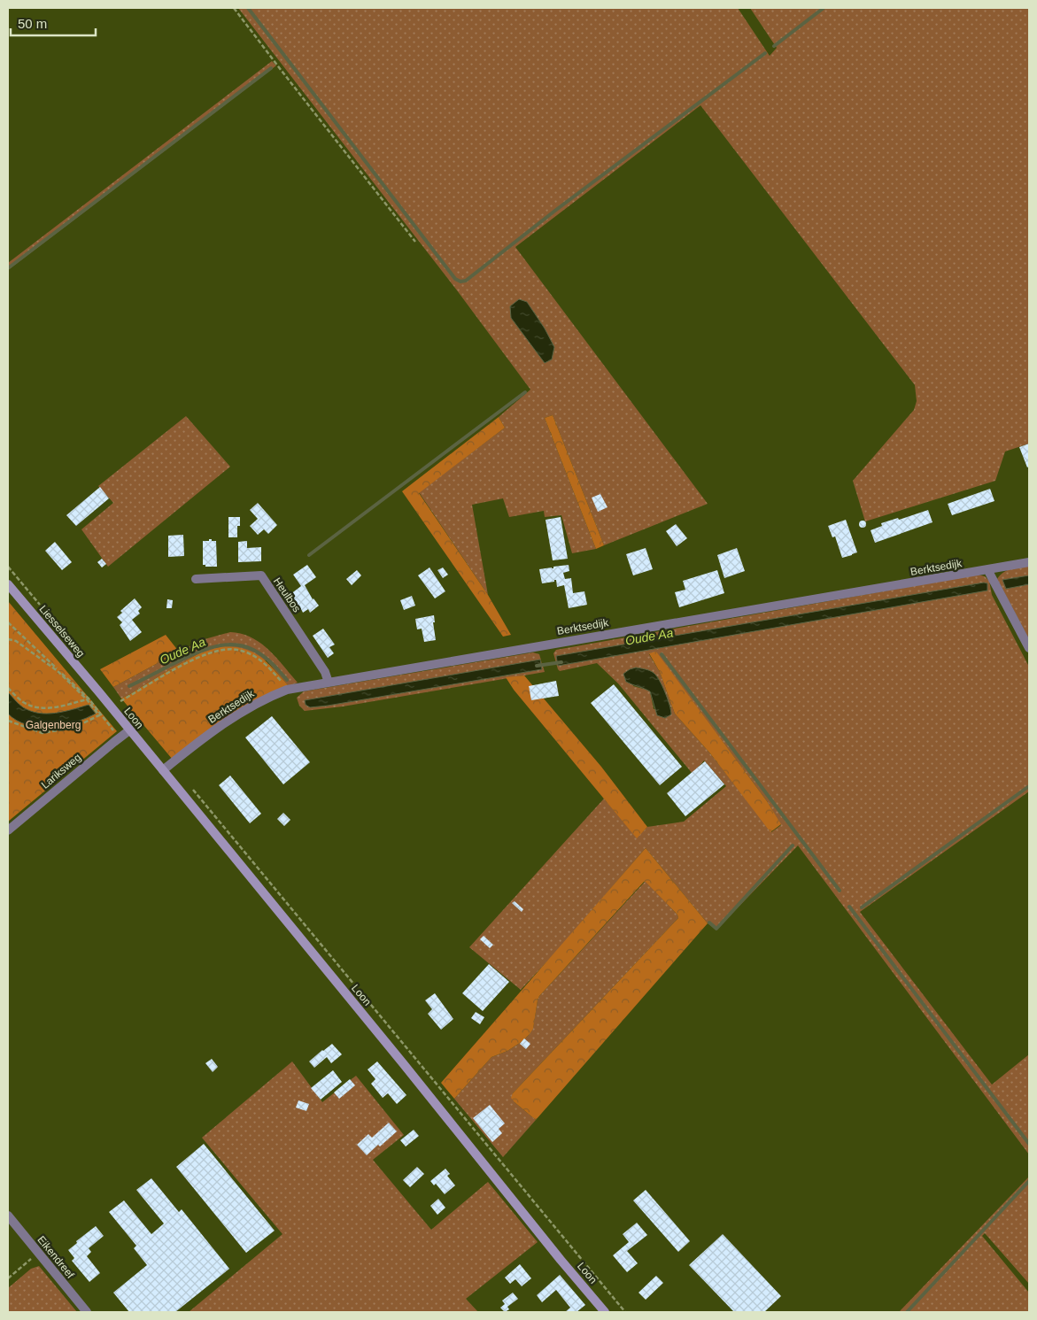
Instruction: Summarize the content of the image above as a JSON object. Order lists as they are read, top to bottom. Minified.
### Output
{"streets":{"main road":["Liesselseweg","Loon"],"street":["Berktsedijk","Heulbos","Lariksweg","Eikendreef"]},"crossings":[["Berktsedijk","Heulbos"],["Berktsedijk","Loon"],["Liesselseweg","Loon"],["Loon","Lariksweg"]],"water":["Oude Aa"],"parks":["Galgenberg"],"scale_bar":"50 m"}
